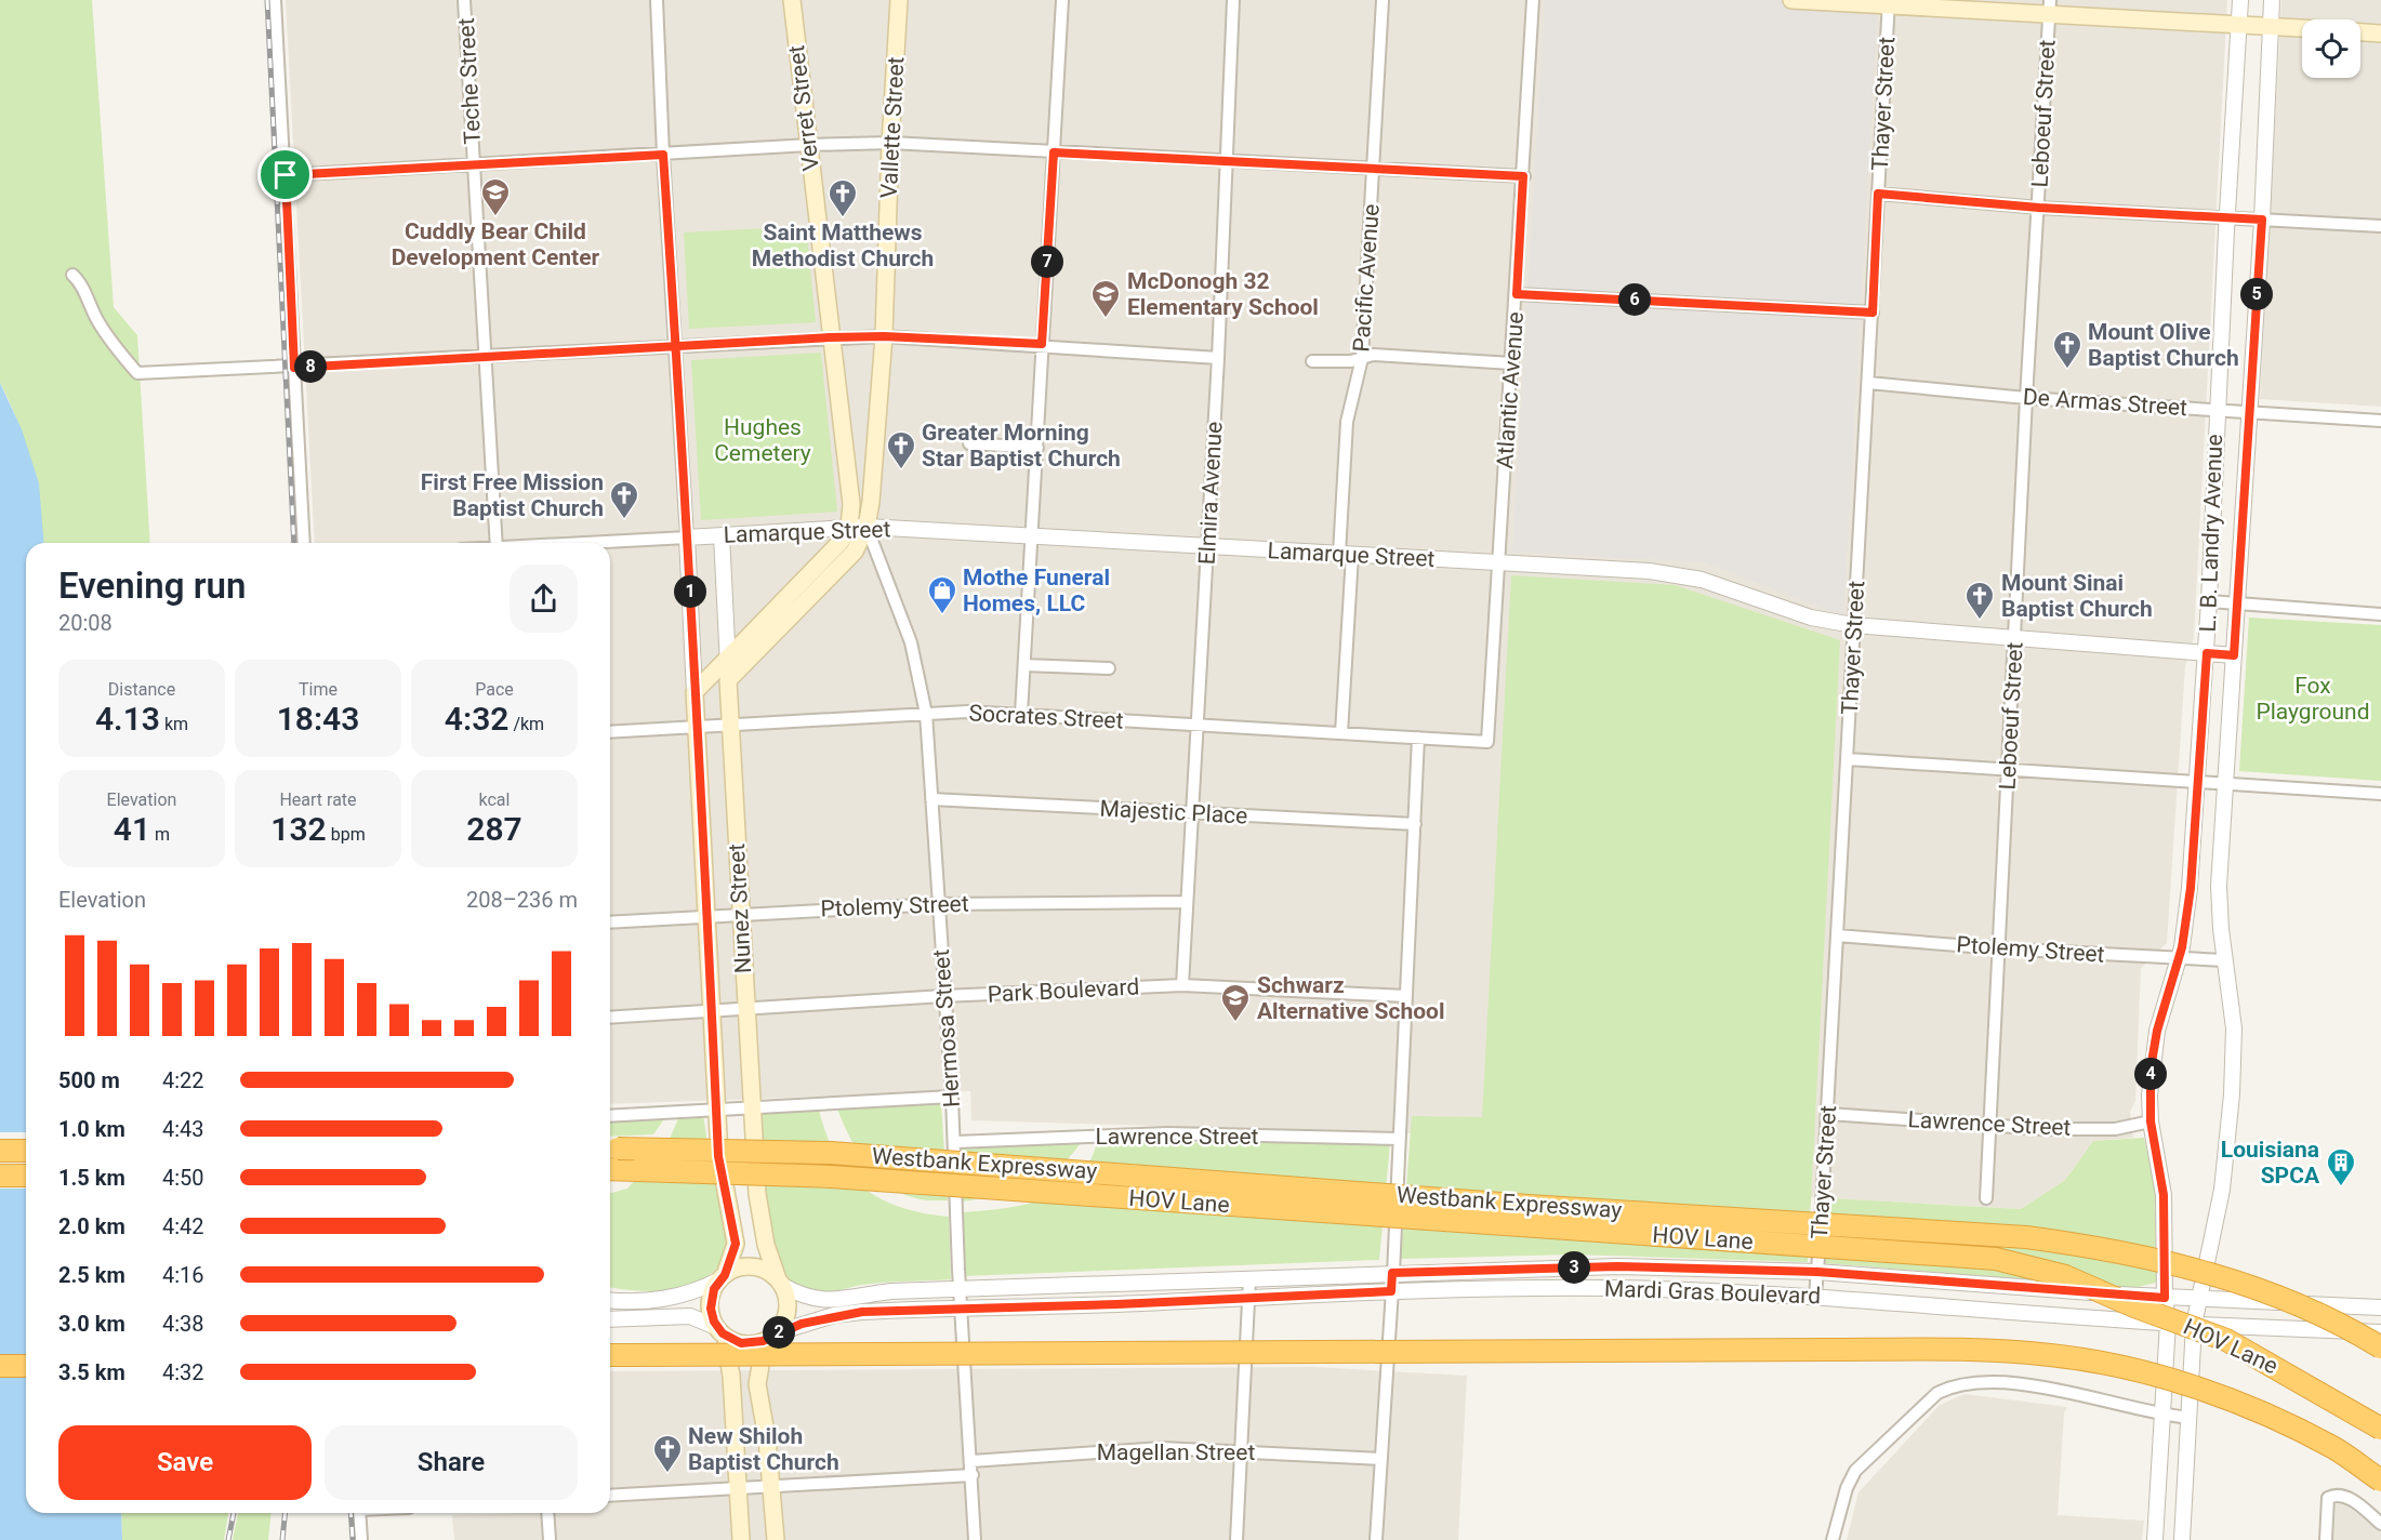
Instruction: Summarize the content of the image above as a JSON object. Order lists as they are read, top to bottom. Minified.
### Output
{"streets":{"highway":["Westbank Expressway","HOV Lane"],"main road":["Verret Street","Vallette Street","Nunez Street"],"street":["Teche Street","Thayer Street","Leboeuf Street","Pacific Avenue","Atlantic Avenue","De Armas Street","Elmira Avenue","Lamarque Street","L. B. Landry Avenue","Socrates Street","Majestic Place","Ptolemy Street","Park Boulevard","Hermosa Street","Lawrence Street","Mardi Gras Boulevard","Magellan Street"]},"crossings":[["Thayer Street","De Armas Street"],["Thayer Street","Lamarque Street"],["Thayer Street","Ptolemy Street"],["Thayer Street","Lawrence Street"],["Thayer Street","Mardi Gras Boulevard"],["Verret Street","Lamarque Street"],["Leboeuf Street","De Armas Street"],["Leboeuf Street","Lamarque Street"],["Leboeuf Street","Ptolemy Street"],["Leboeuf Street","Lawrence Street"],["Vallette Street","Lamarque Street"],["Vallette Street","Nunez Street"],["Vallette Street","Hermosa Street"],["Pacific Avenue","Lamarque Street"],["Pacific Avenue","Socrates Street"],["Atlantic Avenue","Lamarque Street"],["Atlantic Avenue","Socrates Street"],["De Armas Street","L. B. Landry Avenue"],["Elmira Avenue","Lamarque Street"],["Elmira Avenue","Socrates Street"],["Elmira Avenue","Majestic Place"],["Elmira Avenue","Ptolemy Street"],["Elmira Avenue","Park Boulevard"],["Lamarque Street","L. B. Landry Avenue"],["Lamarque Street","Nunez Street"],["Lamarque Street","Hermosa Street"],["L. B. Landry Avenue","Ptolemy Street"],["L. B. Landry Avenue","Lawrence Street"],["L. B. Landry Avenue","Mardi Gras Boulevard"],["Socrates Street","Nunez Street"],["Socrates Street","Hermosa Street"],["Majestic Place","Hermosa Street"],["Ptolemy Street","Nunez Street"],["Ptolemy Street","Hermosa Street"],["Nunez Street","Park Boulevard"],["Nunez Street","Mardi Gras Boulevard"],["Park Boulevard","Hermosa Street"],["Hermosa Street","Lawrence Street"],["Hermosa Street","Mardi Gras Boulevard"],["Hermosa Street","Magellan Street"]],"parks":["Hughes Cemetery","Fox Playground"],"places":{"school or university":["Cuddly Bear Child Development Center","McDonogh 32 Elementary School","Schwarz Alternative School"],"church":["Saint Matthews Methodist Church","Mount Olive Baptist Church","Greater Morning Star Baptist Church","First Free Mission Baptist Church","Mount Sinai Baptist Church","New Shiloh Baptist Church"],"shop":["Mothe Funeral Homes, LLC"],"building":["Louisiana SPCA"]},"page":{"pins":["7","5","6","8","1","4","3","2"],"heading":["Evening run","20:08"],"stats":[["Distance","4.13 km"],["Time","18:43"],["Pace","4:32 /km"],["Elevation","41 m"],["Heart rate","132 bpm"],["kcal","287"]],"chart":["Elevation","208–236 m"],"list":[{"name":"500 m","note":"4:22"},{"name":"1.0 km","note":"4:43"},{"name":"1.5 km","note":"4:50"},{"name":"2.0 km","note":"4:42"},{"name":"2.5 km","note":"4:16"},{"name":"3.0 km","note":"4:38"},{"name":"3.5 km","note":"4:32"}],"buttons":["Save","Share"]}}
